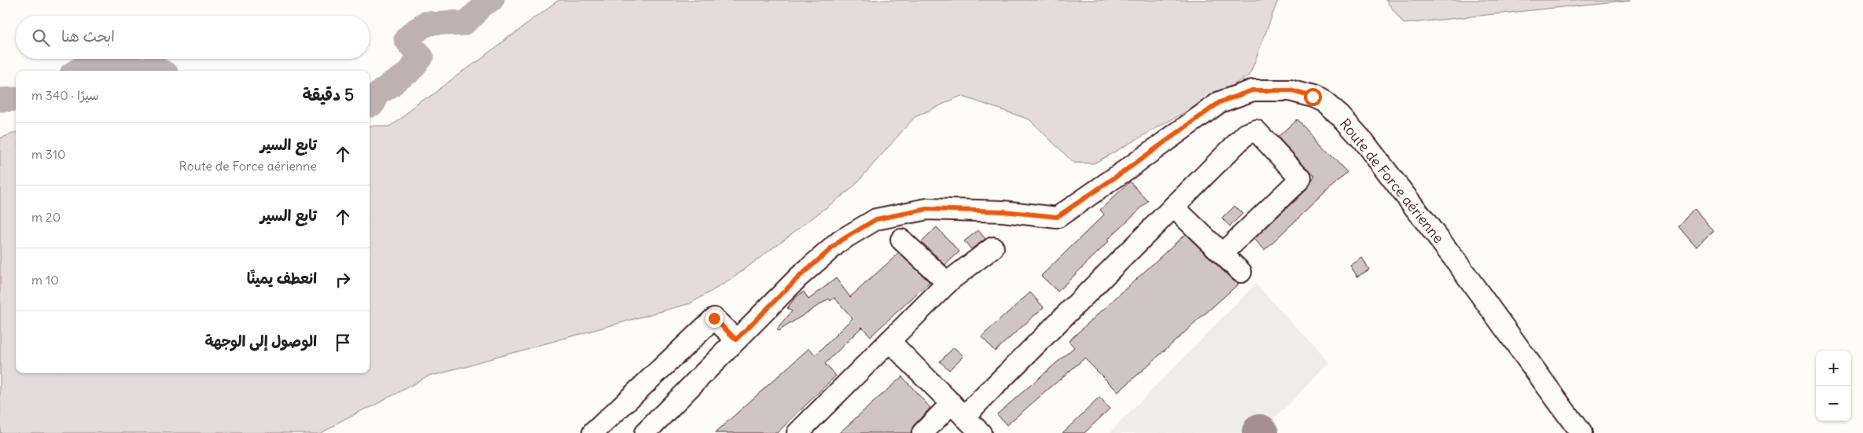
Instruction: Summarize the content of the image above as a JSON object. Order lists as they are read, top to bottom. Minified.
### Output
{"streets":{"lane":["Route de Force aérienne"]},"page":{"search":"ابحث هنا","heading":["5 دقيقة","سيرًا · 340 m"],"list":[["تابع السير","Route de Force aérienne","310 m"],["تابع السير","20 m"],["انعطف يمينًا","10 m"],"الوصول إلى الوجهة"],"map_buttons":["+","−"]}}
